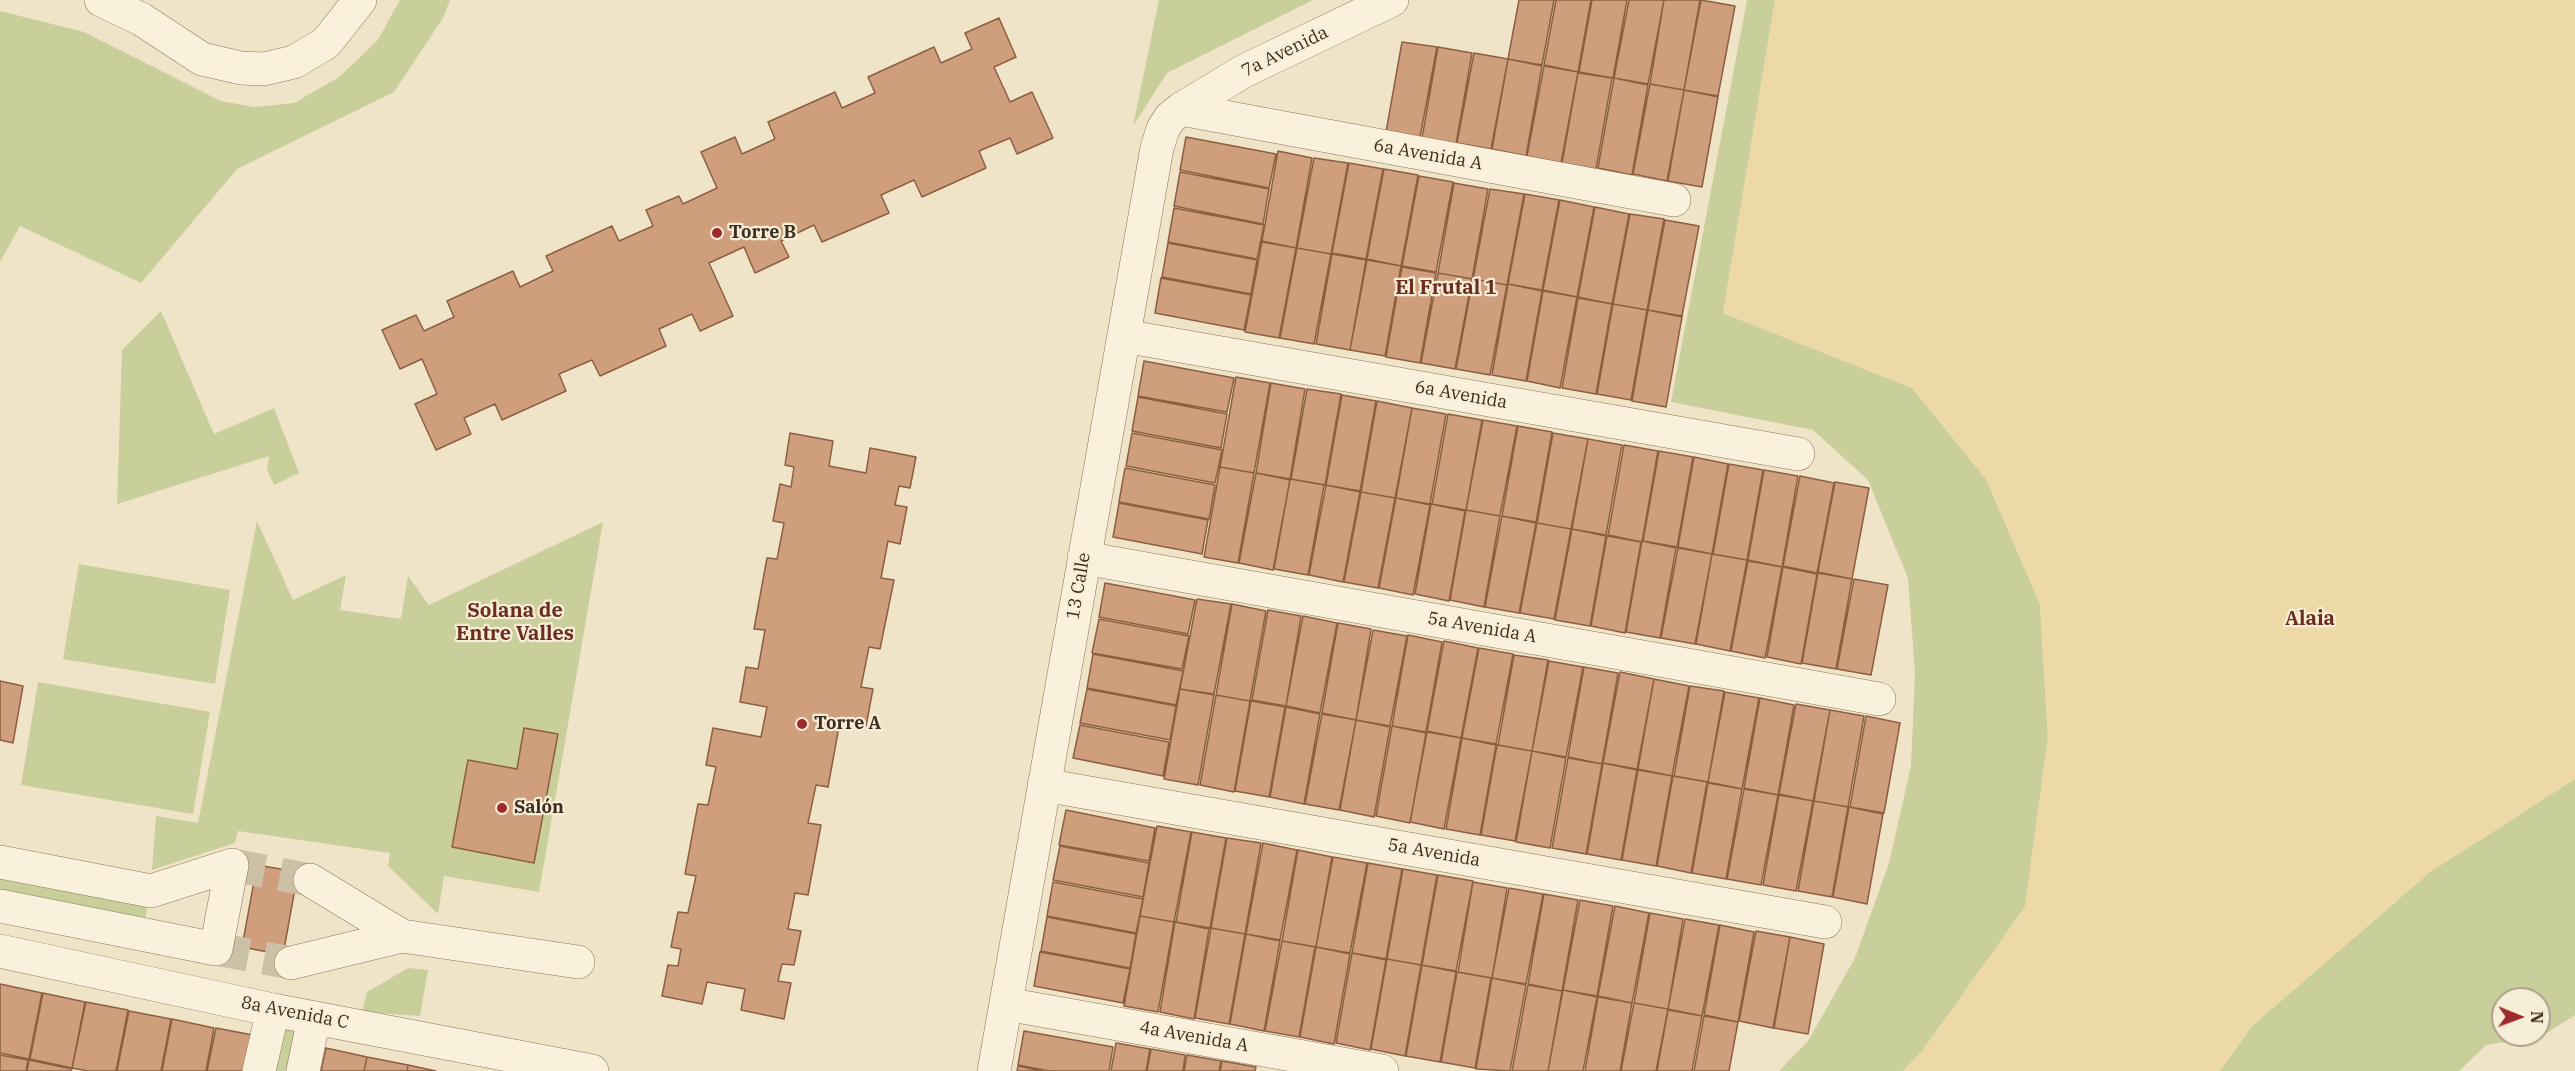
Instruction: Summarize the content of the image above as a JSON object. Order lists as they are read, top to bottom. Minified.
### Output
{"streets":{"street":["7a Avenida","6a Avenida A","6a Avenida","13 Calle","5a Avenida A","5a Avenida","8a Avenida C","4a Avenida A"]},"crossings":[["7a Avenida","6a Avenida A"],["7a Avenida","13 Calle"],["6a Avenida A","13 Calle"],["6a Avenida","13 Calle"],["13 Calle","5a Avenida A"],["13 Calle","5a Avenida"],["13 Calle","4a Avenida A"]],"districts":["El Frutal 1","Solana de Entre Valles","Alaia"],"places":["Torre B","Torre A","Salón"],"north":"right"}
